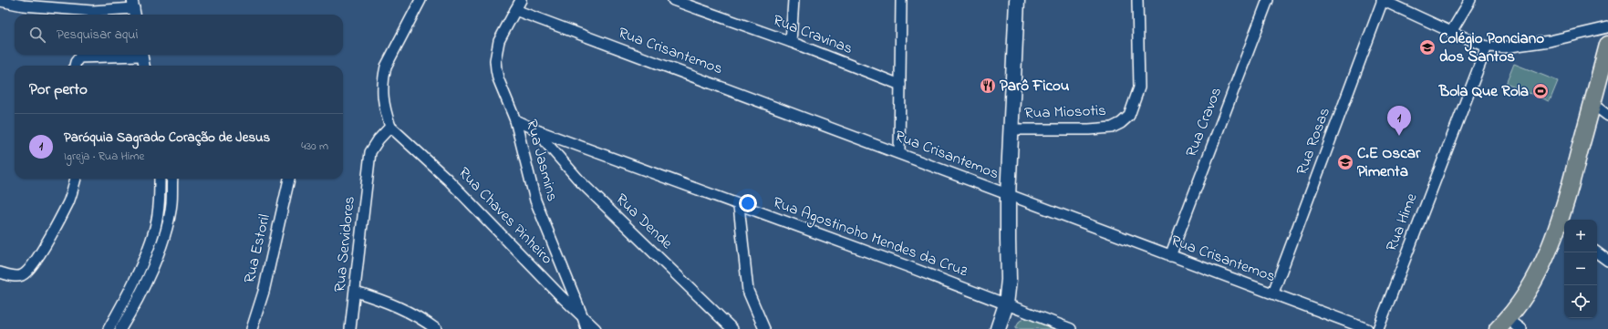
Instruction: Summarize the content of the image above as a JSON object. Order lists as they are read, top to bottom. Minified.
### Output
{"streets":{"street":["Rua Cravinas","Rua Crisantemos","Rua Miosotis","Rua Cravos","Rua Rosas","Rua Jasmins","Rua Chaves Pinheiro","Rua Dende","Rua Hime","Rua Agostinoho Mendes da Cruz","Rua Servidores","Rua Estoril"]},"crossings":[["Rua Crisantemos","Rua Cravos"],["Rua Crisantemos","Rua Rosas"],["Rua Crisantemos","Rua Jasmins"],["Rua Jasmins","Rua Chaves Pinheiro"],["Rua Jasmins","Rua Agostinoho Mendes da Cruz"],["Rua Chaves Pinheiro","Rua Servidores"],["Rua Dende","Rua Agostinoho Mendes da Cruz"]],"places":{"school or university":["Colégio Ponciano dos Santos","C.E Oscar Pimenta"],"restaurant":["Parô Ficou"],"sports":["Bola Que Rola"]},"page":{"search":"Pesquisar aqui","heading":"Por perto","pins":"1","list":[{"mark":"1","name":"Paróquia Sagrado Coração de Jesus","note":"Igreja · Rua Hime","value":"430 m"}],"map_buttons":["+","−"]}}
